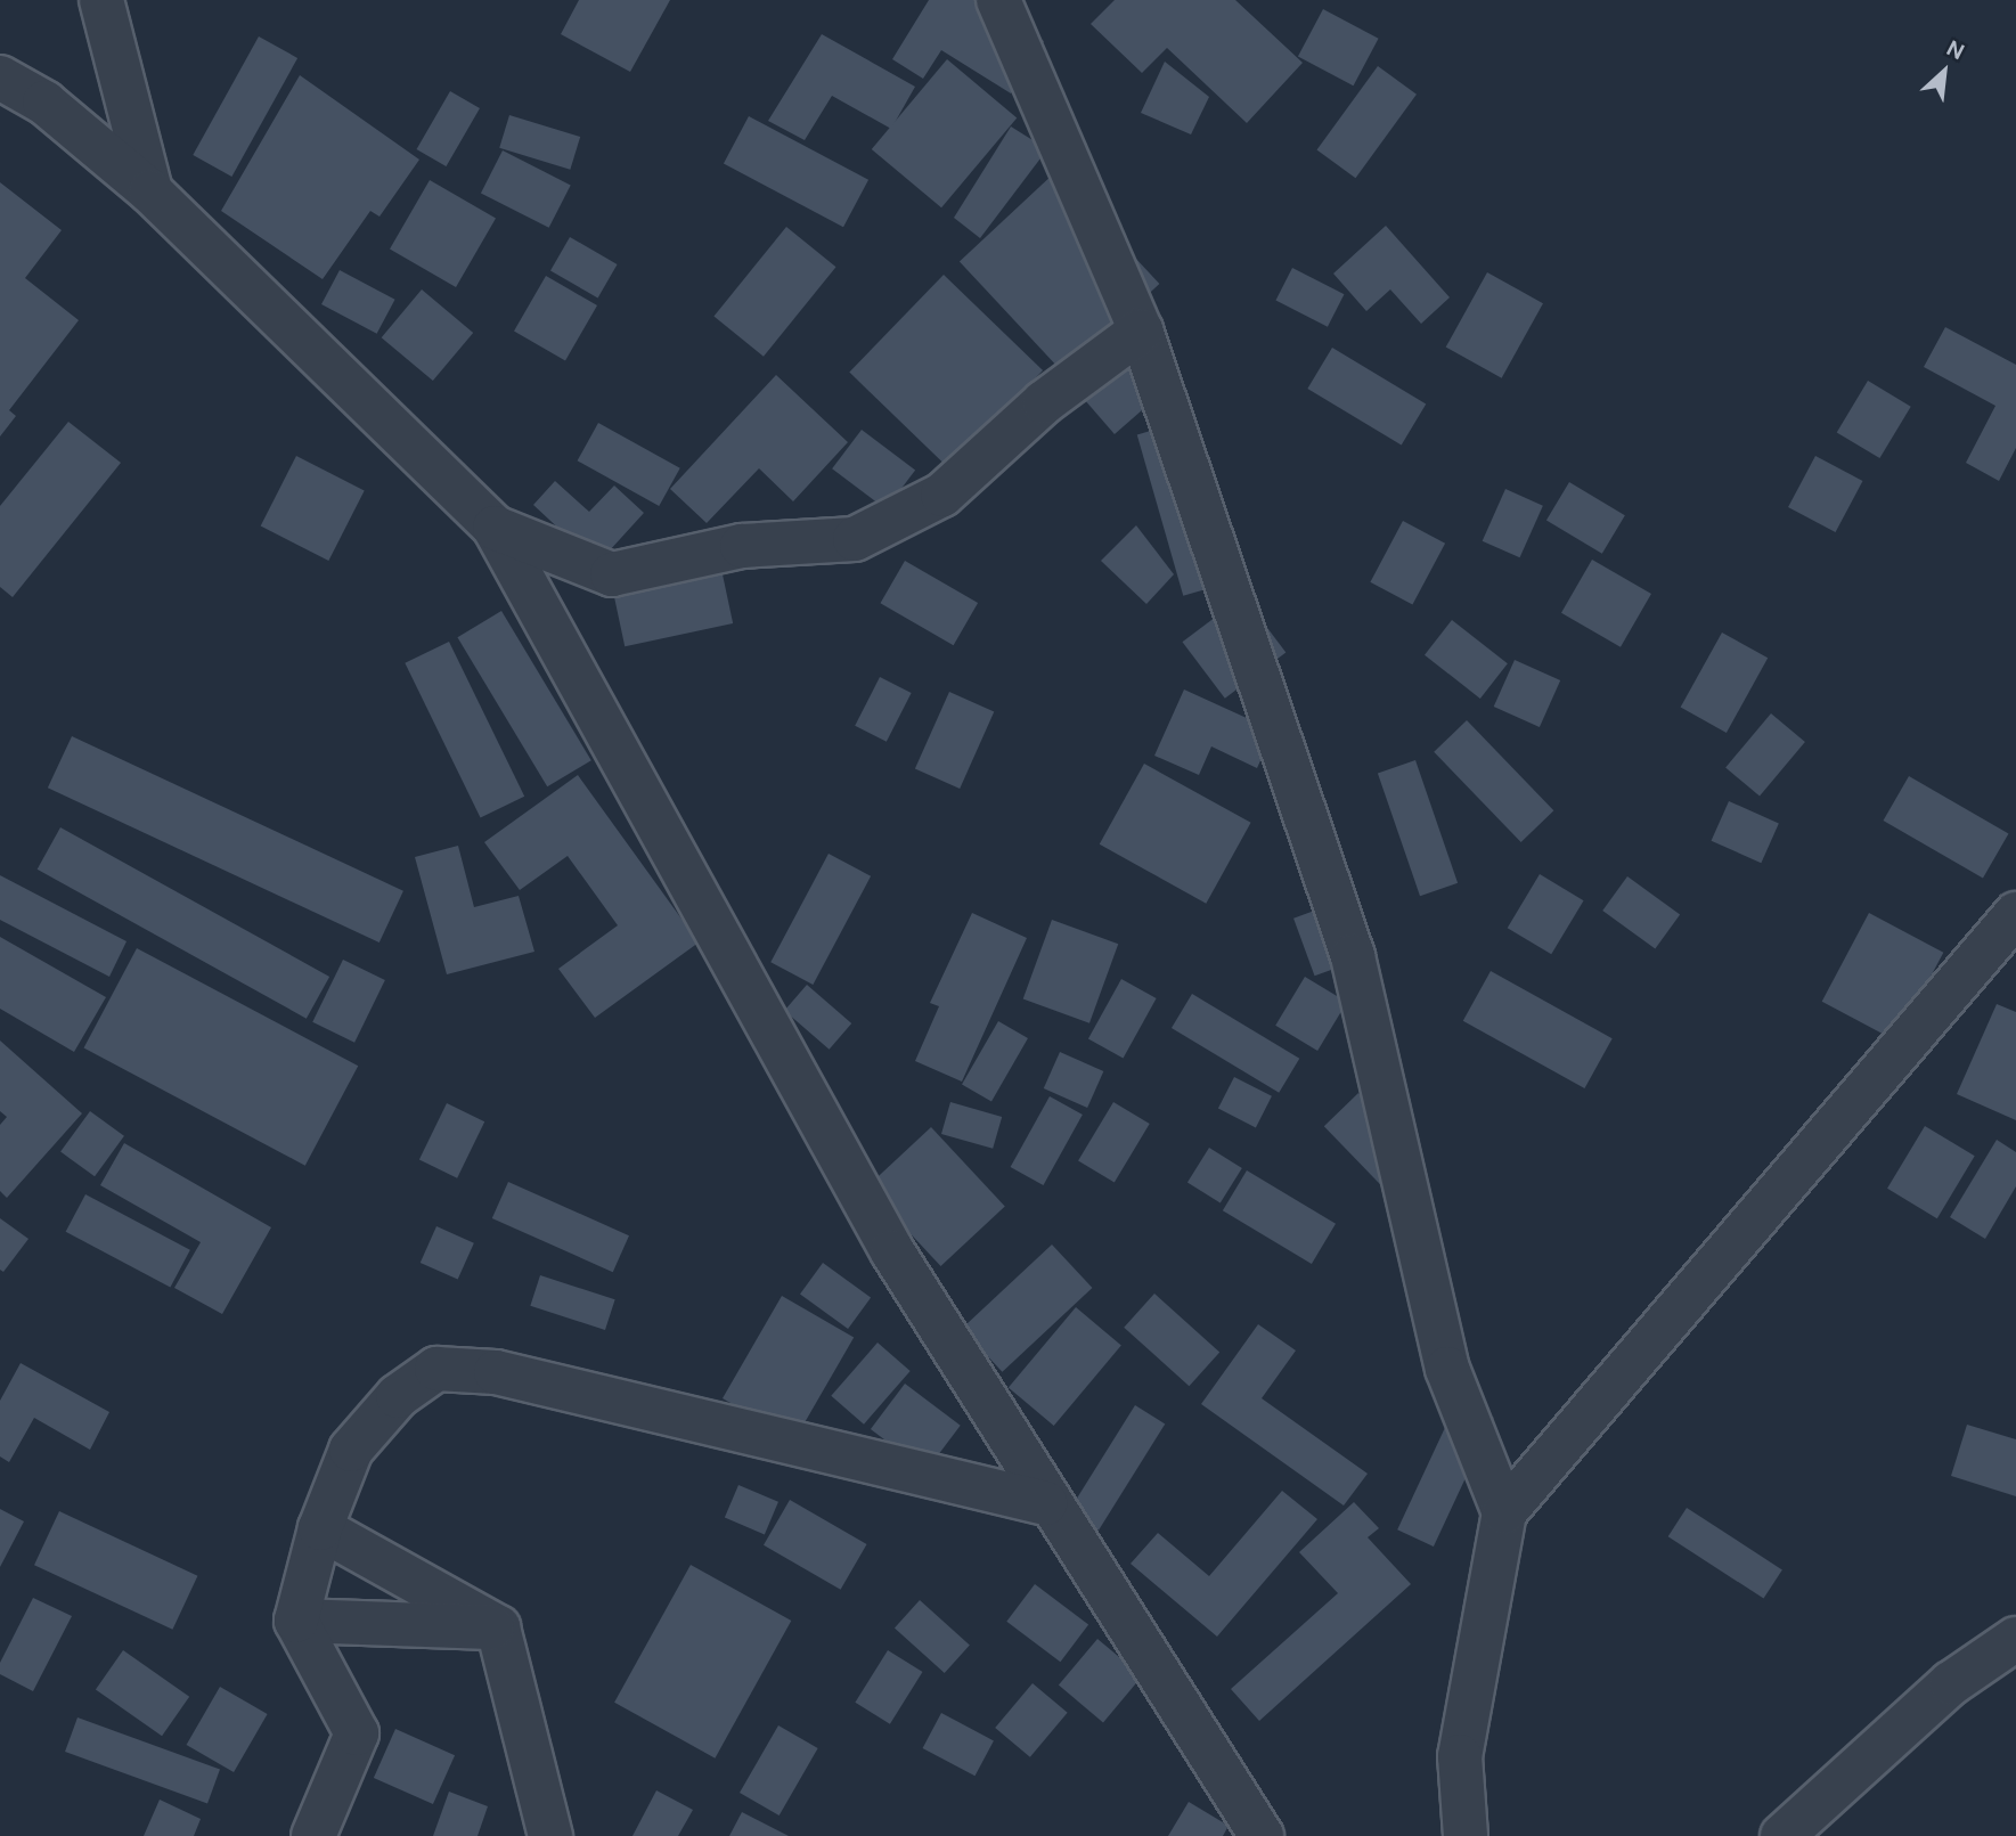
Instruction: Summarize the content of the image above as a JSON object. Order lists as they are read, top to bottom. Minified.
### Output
{"north":"top right"}
